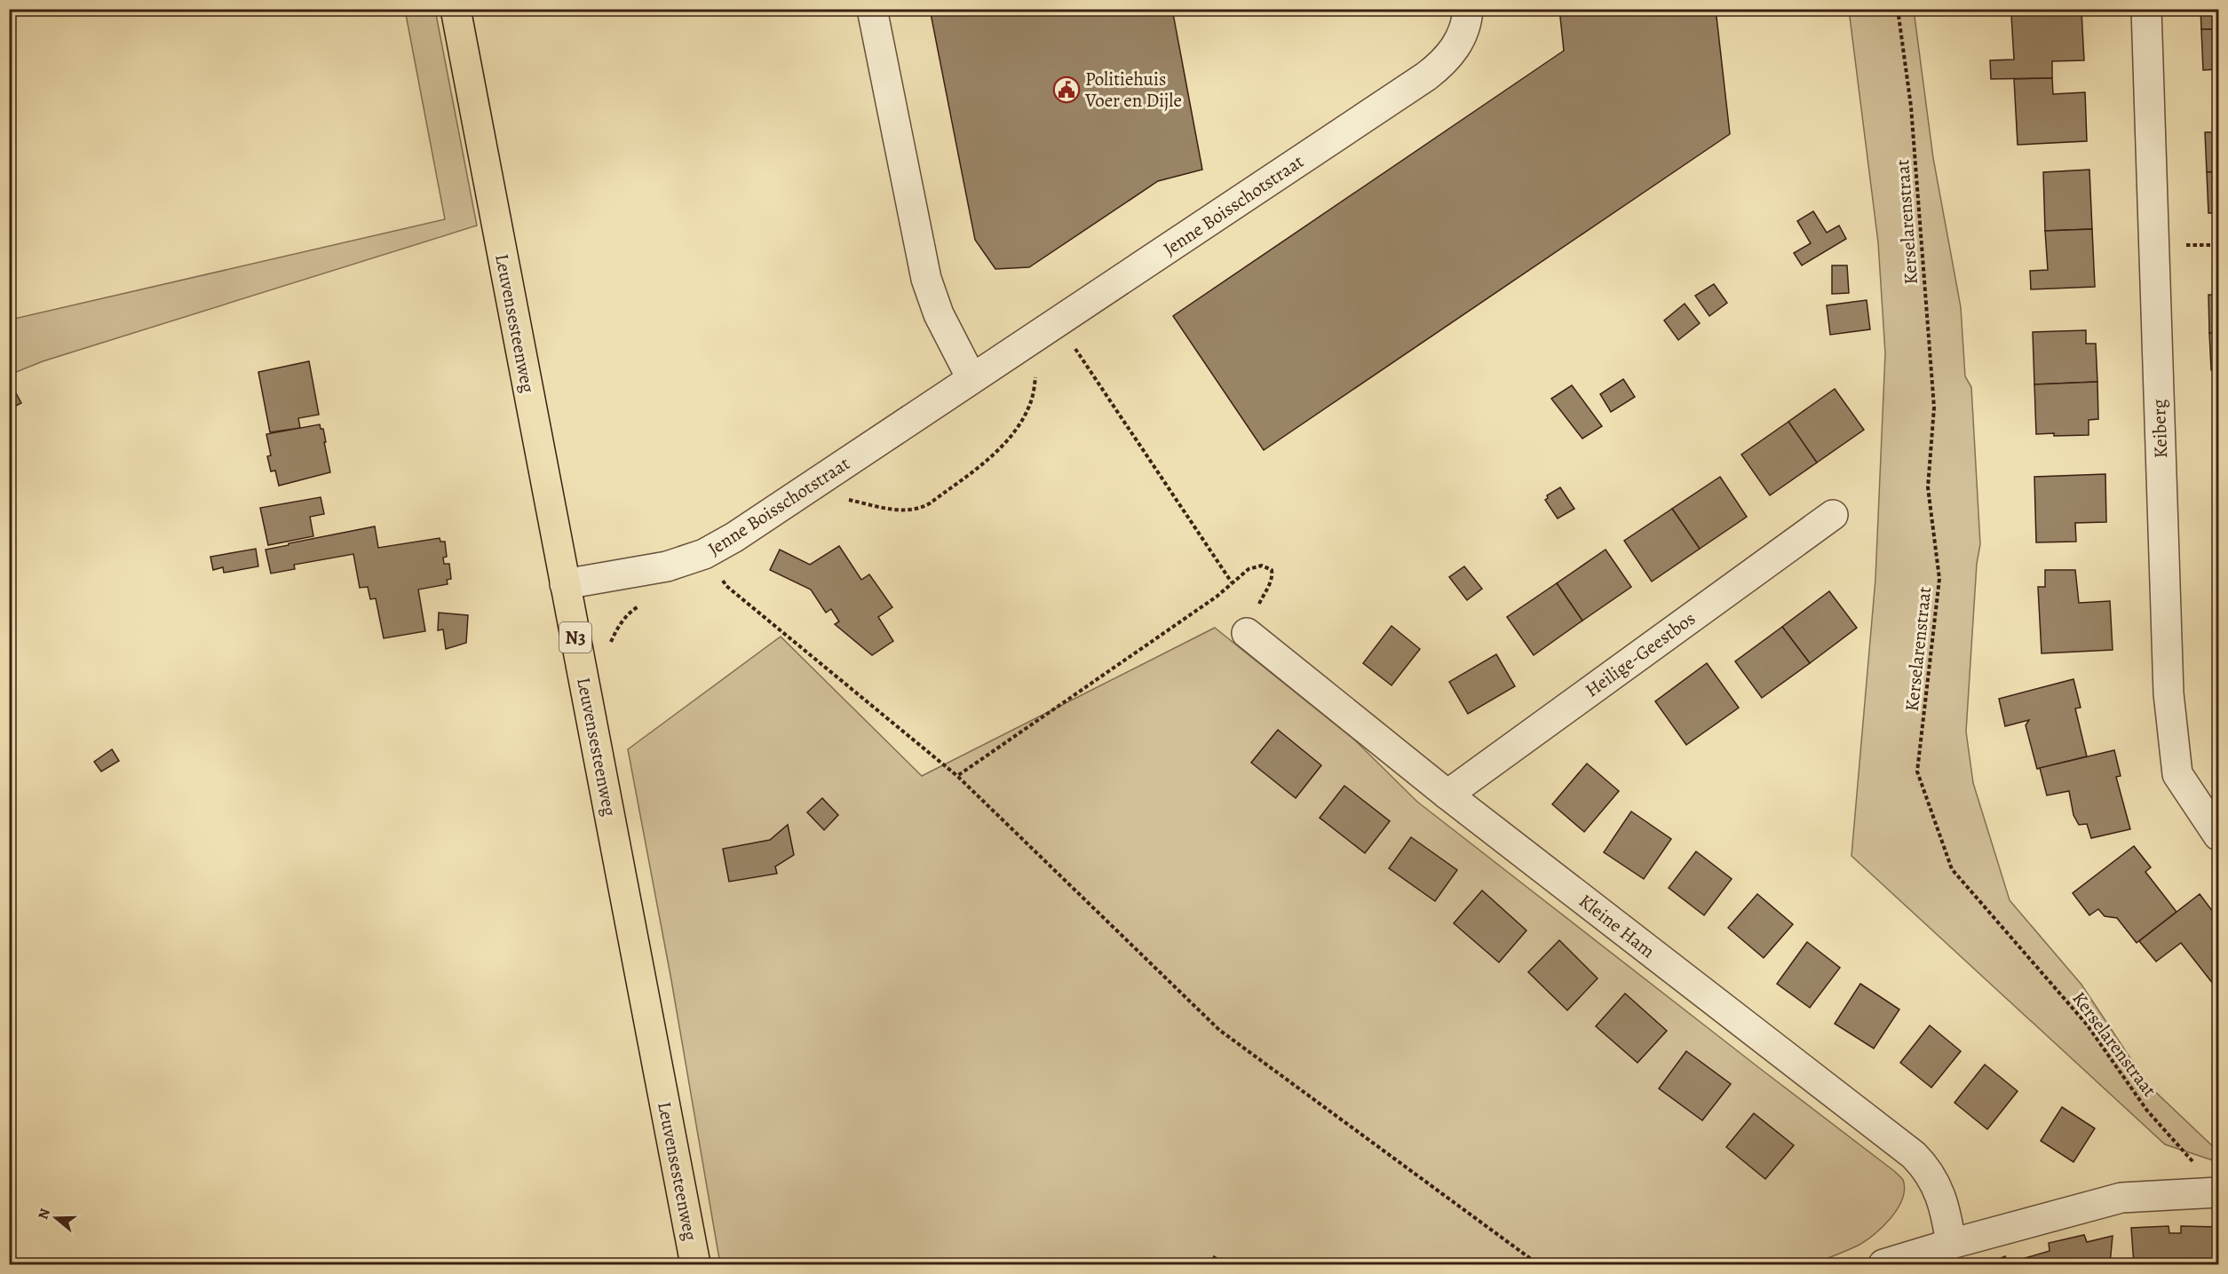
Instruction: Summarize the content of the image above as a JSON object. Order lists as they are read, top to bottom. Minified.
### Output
{"streets":{"main road":["Leuvensesteenweg","N3"],"street":["Jenne Boisschotstraat","Keiberg","Heilige-Geestbos","Kleine Ham"],"path":["Kerselarenstraat"]},"crossings":[["Jenne Boisschotstraat","Leuvensesteenweg"],["Heilige-Geestbos","Kleine Ham"]],"places":{"public building":["Politiehuis Voer en Dijle"]},"north":"left"}
